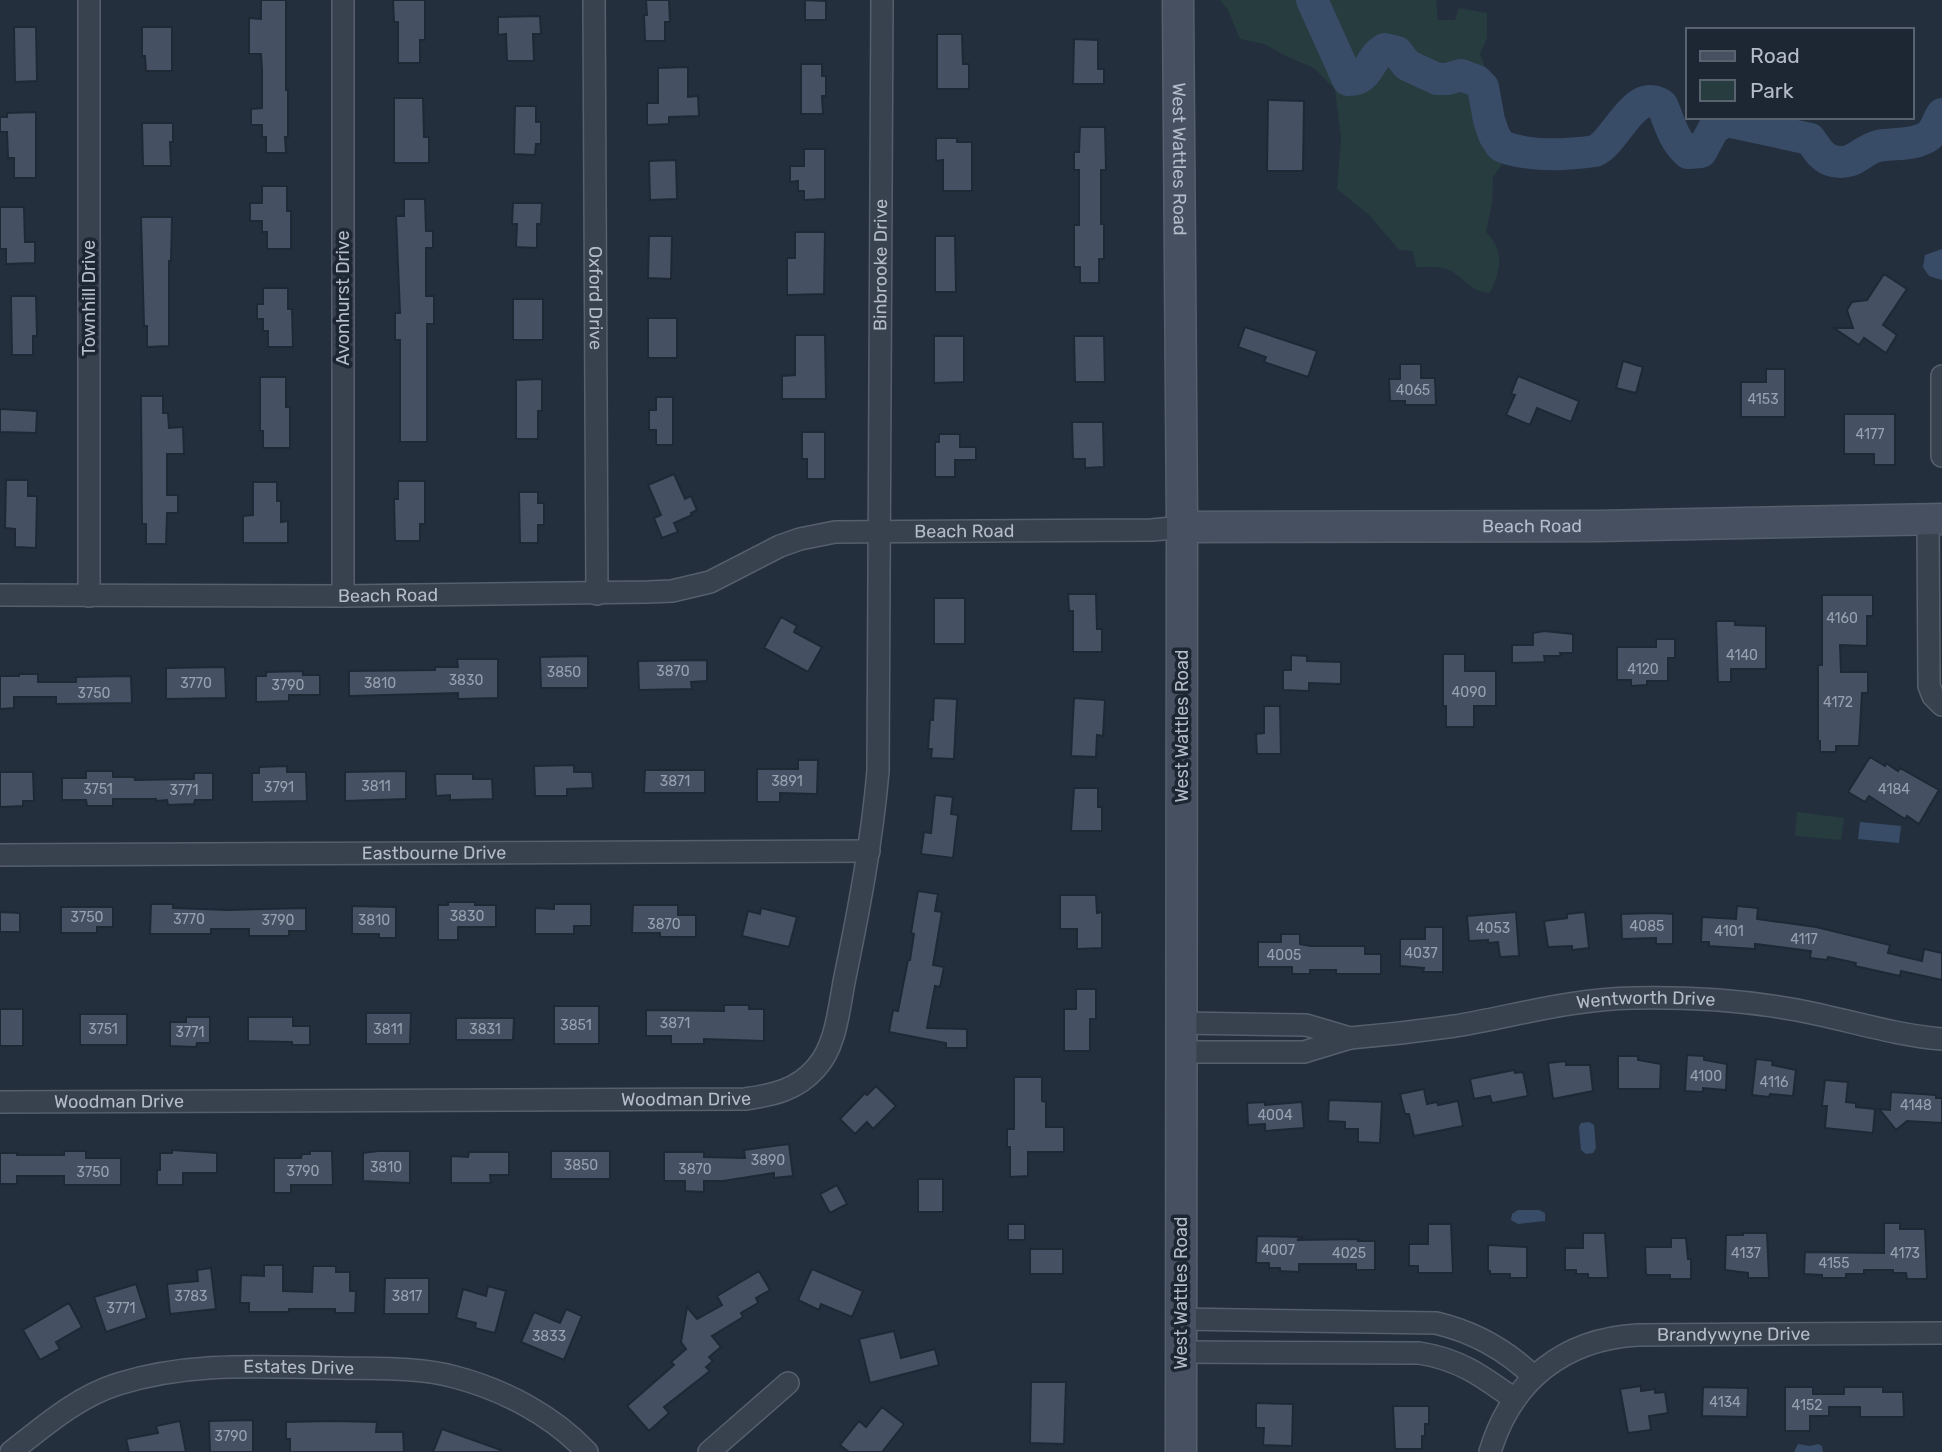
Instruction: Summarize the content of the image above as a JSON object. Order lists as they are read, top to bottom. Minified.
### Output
{"streets":{"street":["West Wattles Road","Binbrooke Drive","Oxford Drive","Townhill Drive","Avonhurst Drive","Beach Road","Eastbourne Drive","Wentworth Drive","Woodman Drive","Brandywyne Drive","Estates Drive"]},"crossings":[["West Wattles Road","Beach Road"],["West Wattles Road","Wentworth Drive"],["Binbrooke Drive","Beach Road"],["Binbrooke Drive","Woodman Drive"],["Oxford Drive","Beach Road"],["Townhill Drive","Beach Road"],["Avonhurst Drive","Beach Road"],["Beach Road","Woodman Drive"],["Eastbourne Drive","Woodman Drive"]],"house_numbers":["4065","4153","4177","4160","4140","4120","3870","3850","3830","3770","3810","3790","4090","3750","4172","3871","3891","3811","3791","3751","4184","3771","3830","3750","3770","3790","3810","3870","4085","4053","4101","4117","4037","4005","3871","3851","3751","3811","3831","3771","4100","4116","4148","4004","3890","3850","3810","3870","3790","3750","4007","4025","4137","4173","4155","3783","3817","3771","3833","4134","4152","3790"],"legend":["Road","Park"]}
